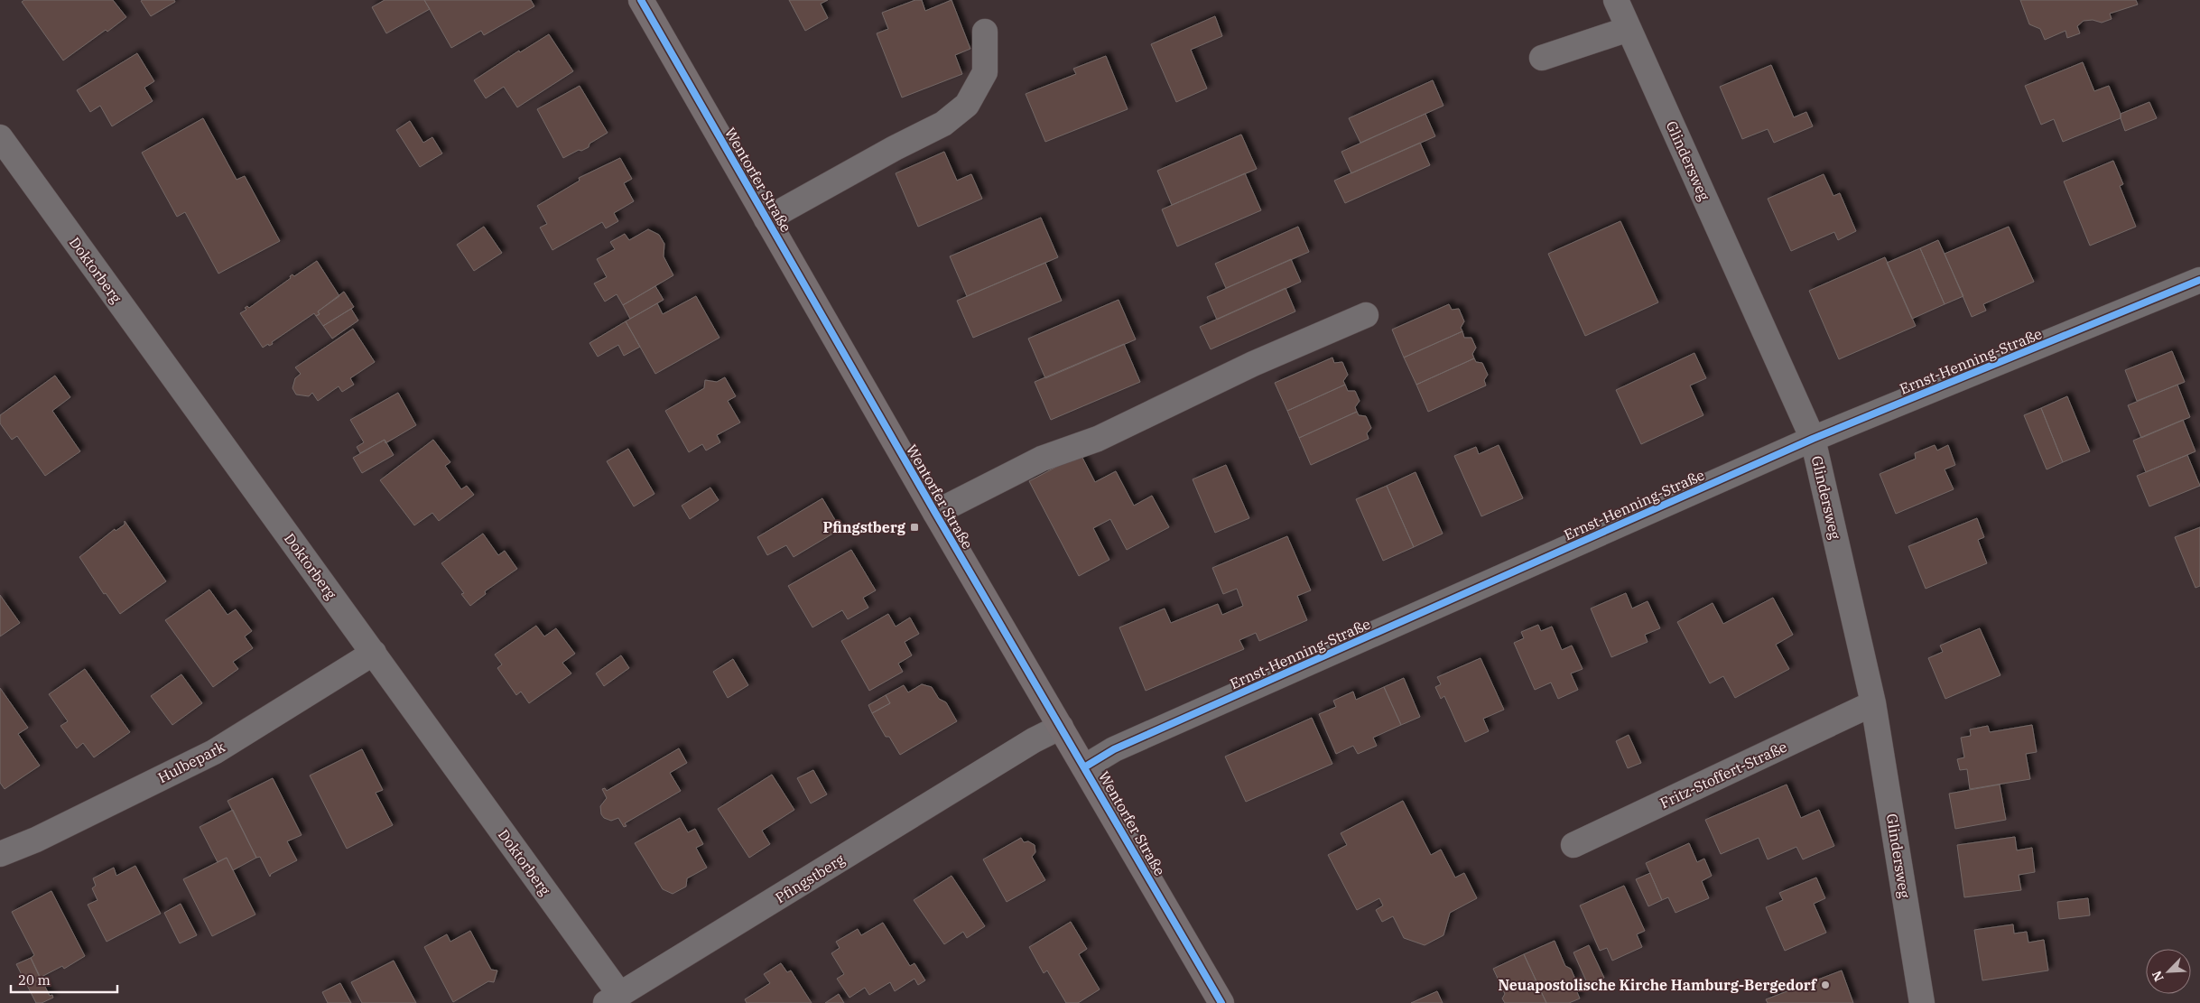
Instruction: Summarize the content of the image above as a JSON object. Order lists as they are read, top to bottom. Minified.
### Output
{"streets":{"main road":["Wentorfer Straße"],"street":["Glindersweg","Doktorberg","Ernst-Henning-Straße","Hulbepark","Fritz-Stoffert-Straße","Pfingstberg"]},"crossings":[["Glindersweg","Ernst-Henning-Straße"],["Glindersweg","Fritz-Stoffert-Straße"],["Wentorfer Straße","Ernst-Henning-Straße"],["Wentorfer Straße","Pfingstberg"],["Doktorberg","Hulbepark"],["Doktorberg","Pfingstberg"]],"places":{"transit":["Pfingstberg"],"other":["Neuapostolische Kirche Hamburg-Bergedorf"]},"scale_bar":"20 m","north":"bottom left"}
